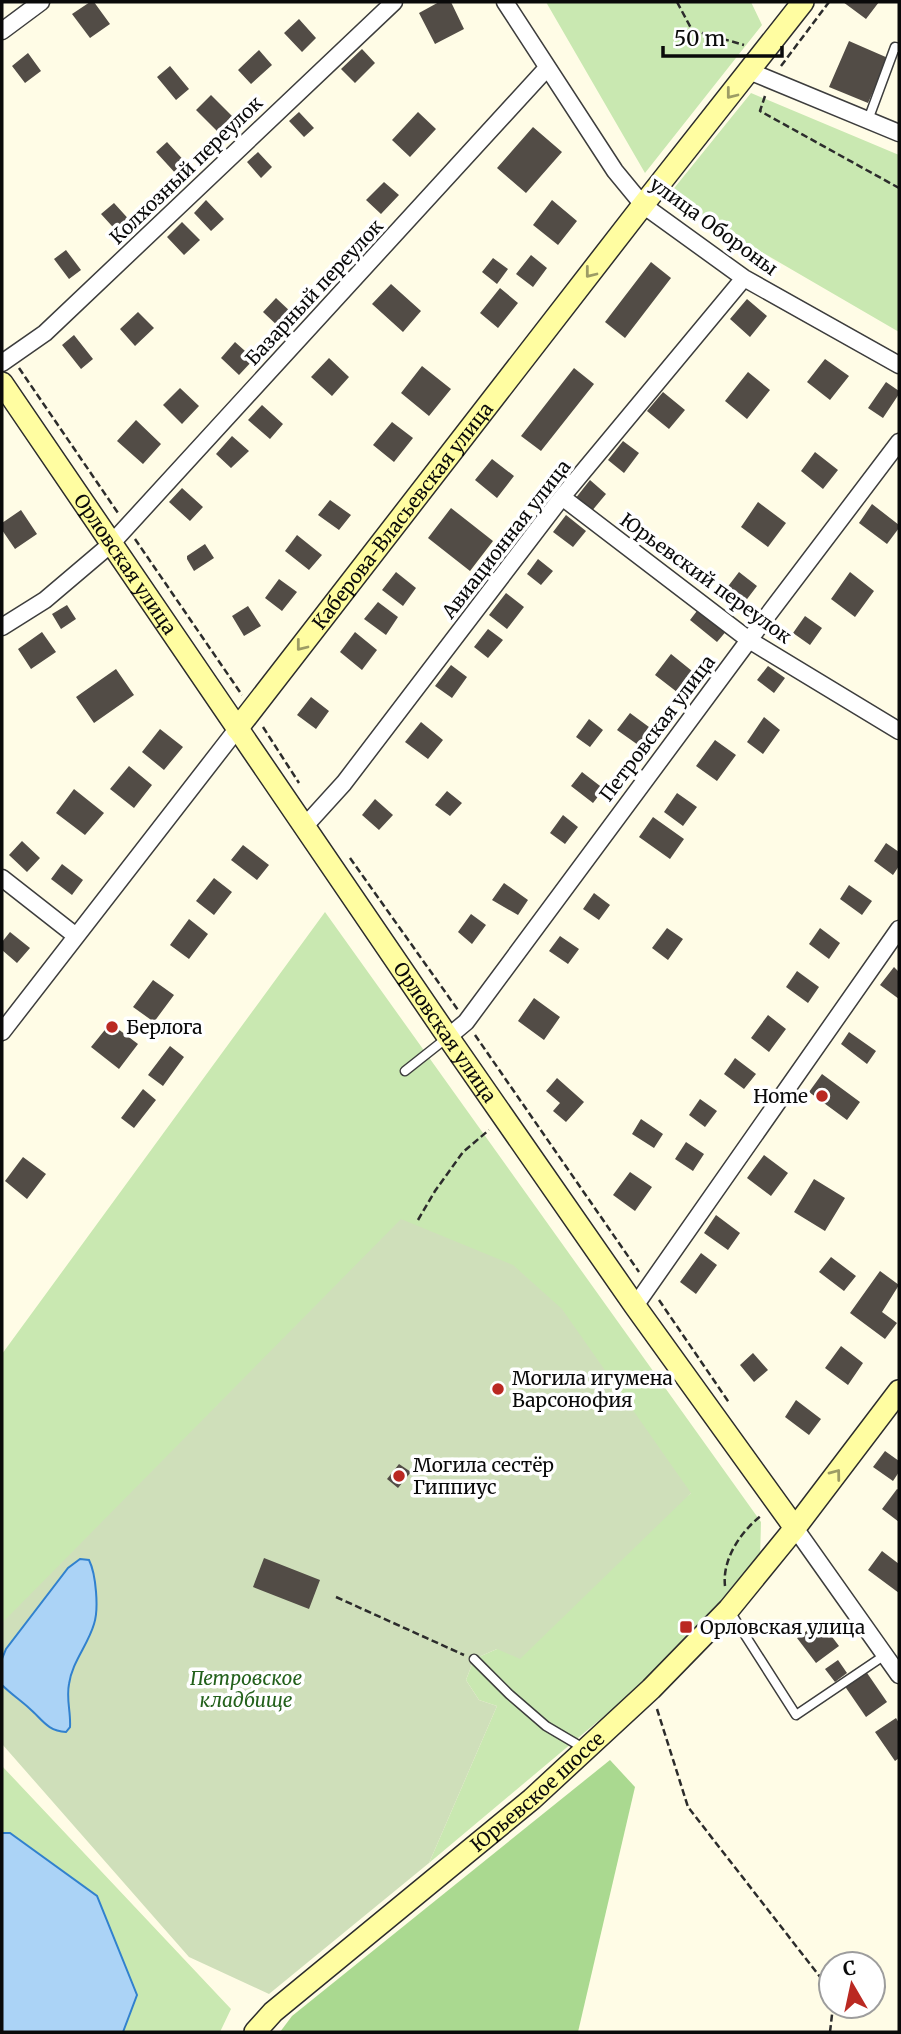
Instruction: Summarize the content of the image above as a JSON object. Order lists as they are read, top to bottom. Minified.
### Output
{"streets":{"main road":["Каберова-Власьевская улица","Орловская улица","Юрьевское шоссе"],"street":["Колхозный переулок","улица Обороны","Базарный переулок","Авиационная улица","Юрьевский переулок","Петровская улица"]},"crossings":[["улица Обороны","Базарный переулок"],["улица Обороны","Каберова-Власьевская улица"],["улица Обороны","Авиационная улица"],["Базарный переулок","Орловская улица"],["Каберова-Власьевская улица","Орловская улица"],["Авиационная улица","Орловская улица"],["Авиационная улица","Юрьевский переулок"],["Орловская улица","Петровская улица"],["Орловская улица","Юрьевское шоссе"],["Юрьевский переулок","Петровская улица"]],"one_way":["Каберова-Власьевская улица"],"parks":["Петровское кладбище"],"places":{"other":["Берлога","Home","Могила игумена Варсонофия","Могила сестёр Гиппиус"],"transit":["Орловская улица"]},"scale_bar":"50 m","north":"top"}
